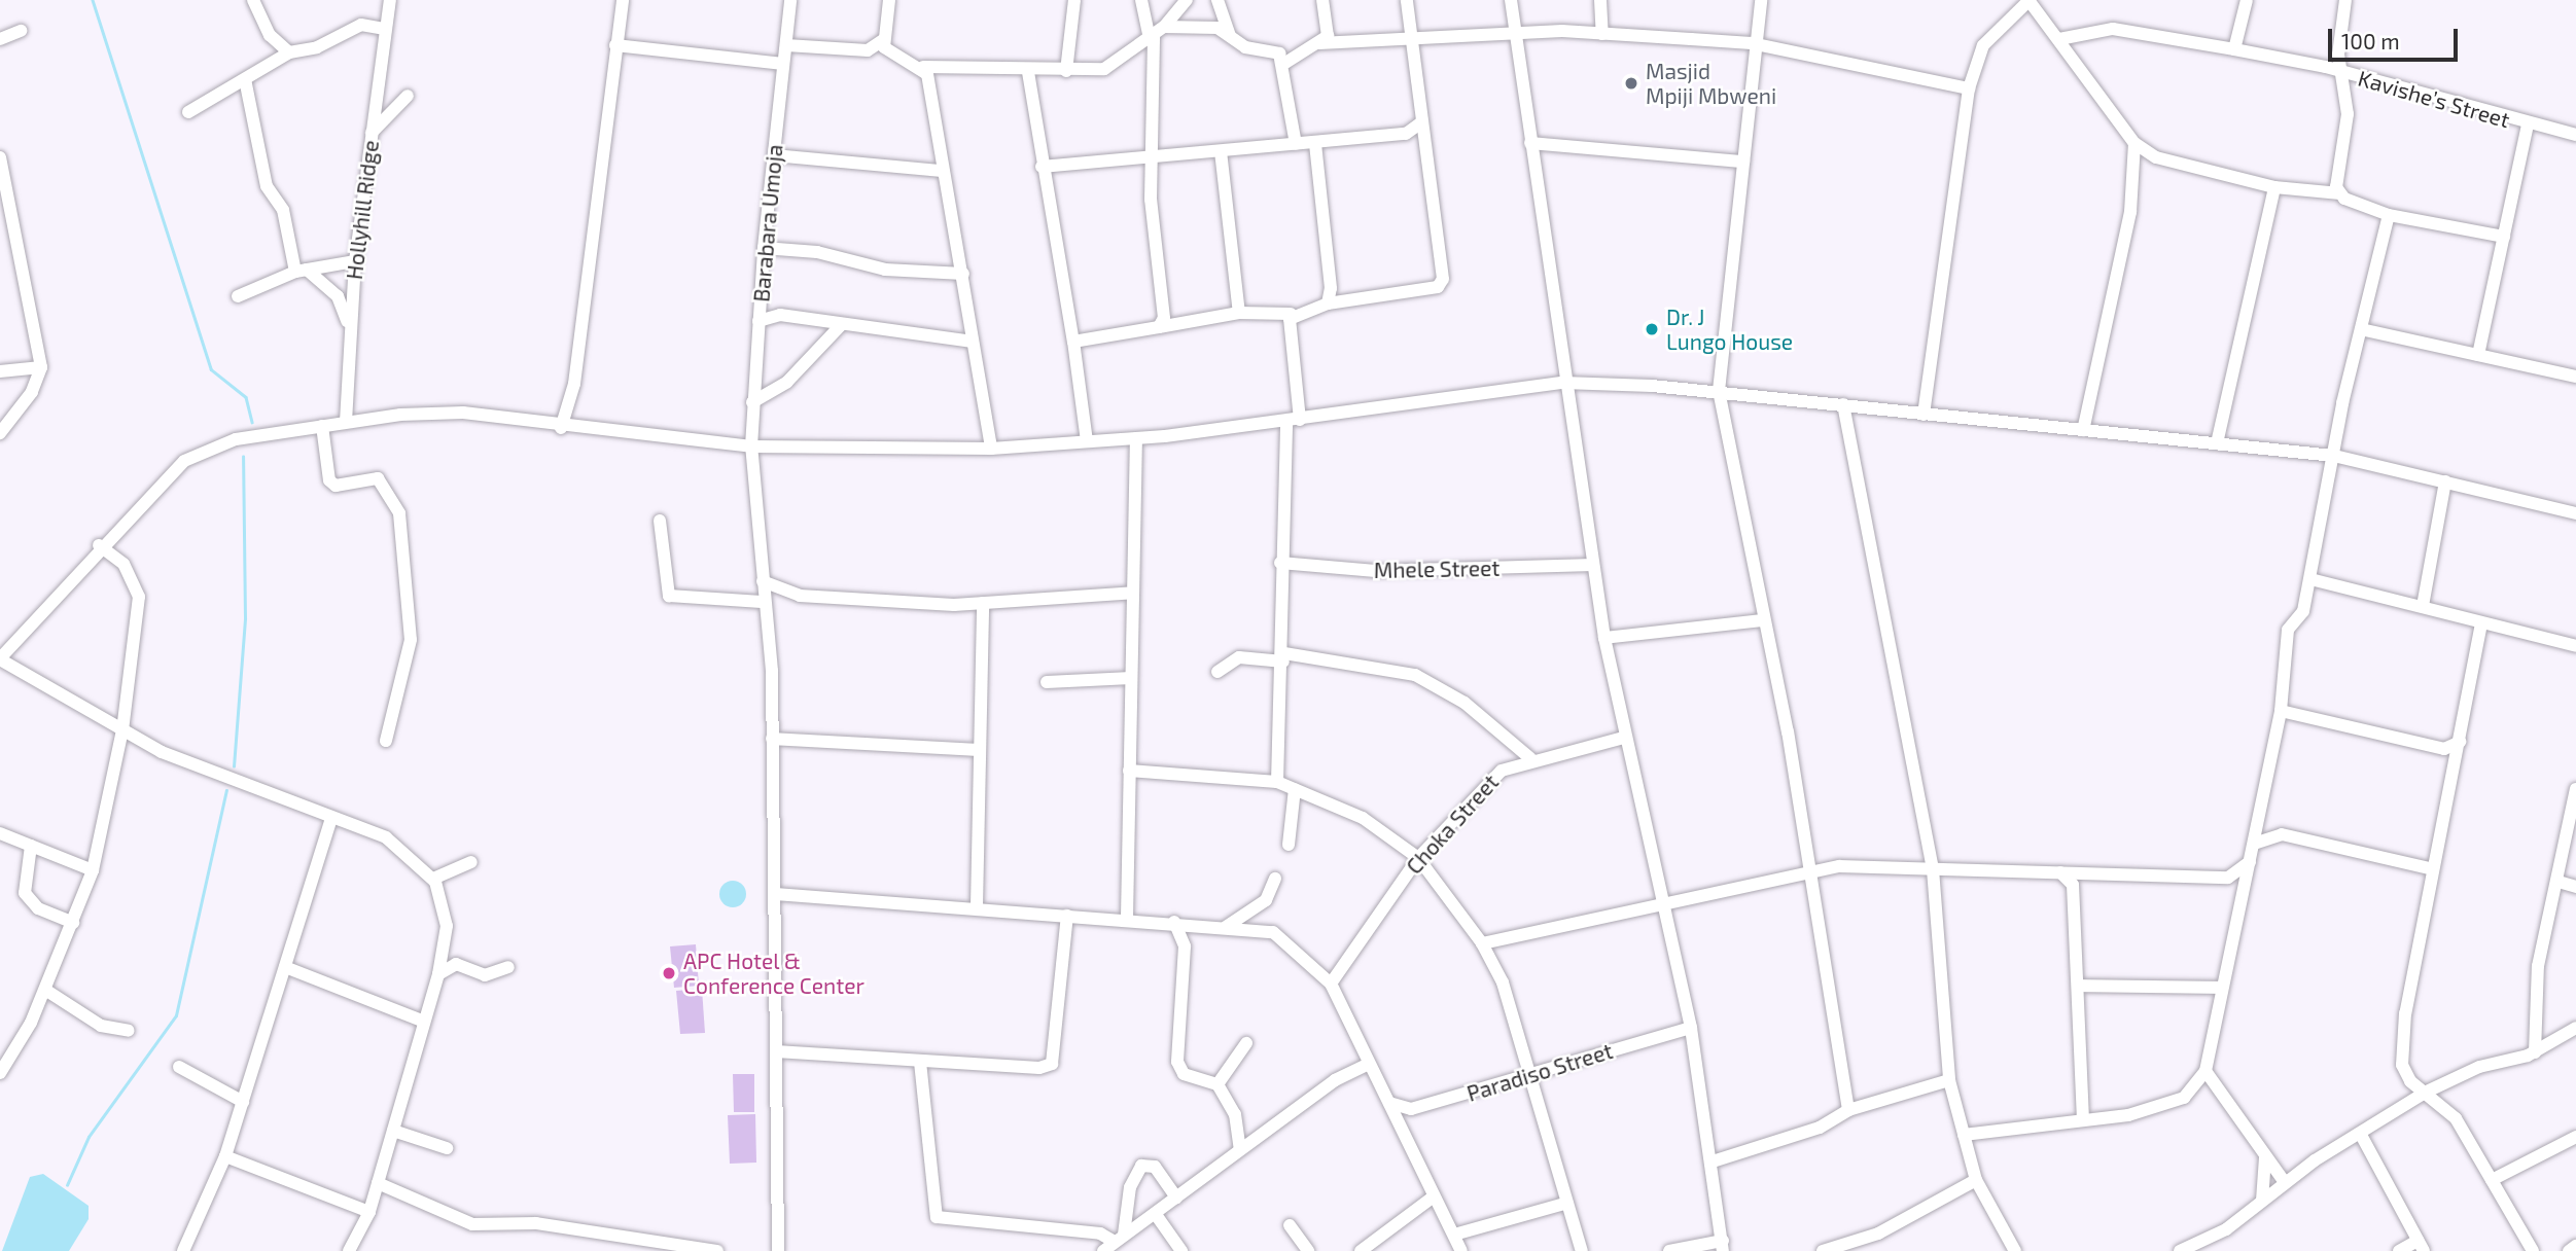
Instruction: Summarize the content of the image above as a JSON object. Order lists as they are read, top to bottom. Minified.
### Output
{"streets":{"street":["Kavishe’s Street","Hollyhill Ridge","Barabara Umoja","Mhele Street","Choka Street","Paradiso Street"]},"places":["Masjid Mpiji Mbweni","Dr. J Lungo House","APC Hotel & Conference Center"],"scale_bar":"100 m"}
